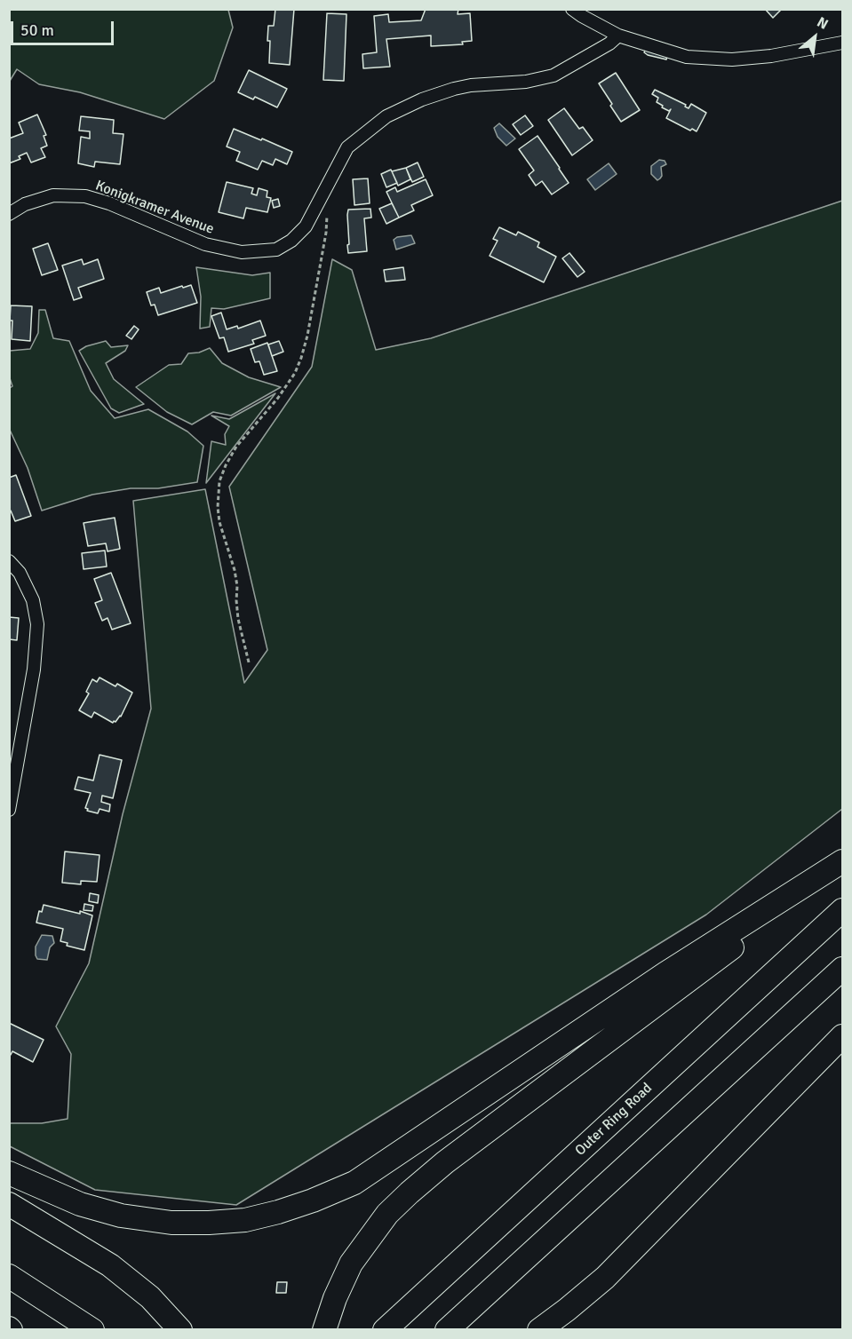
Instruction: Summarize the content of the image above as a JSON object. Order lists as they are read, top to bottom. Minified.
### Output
{"streets":{"highway":["Outer Ring Road"],"street":["Konigkramer Avenue"]},"scale_bar":"50 m","north":"top right"}
